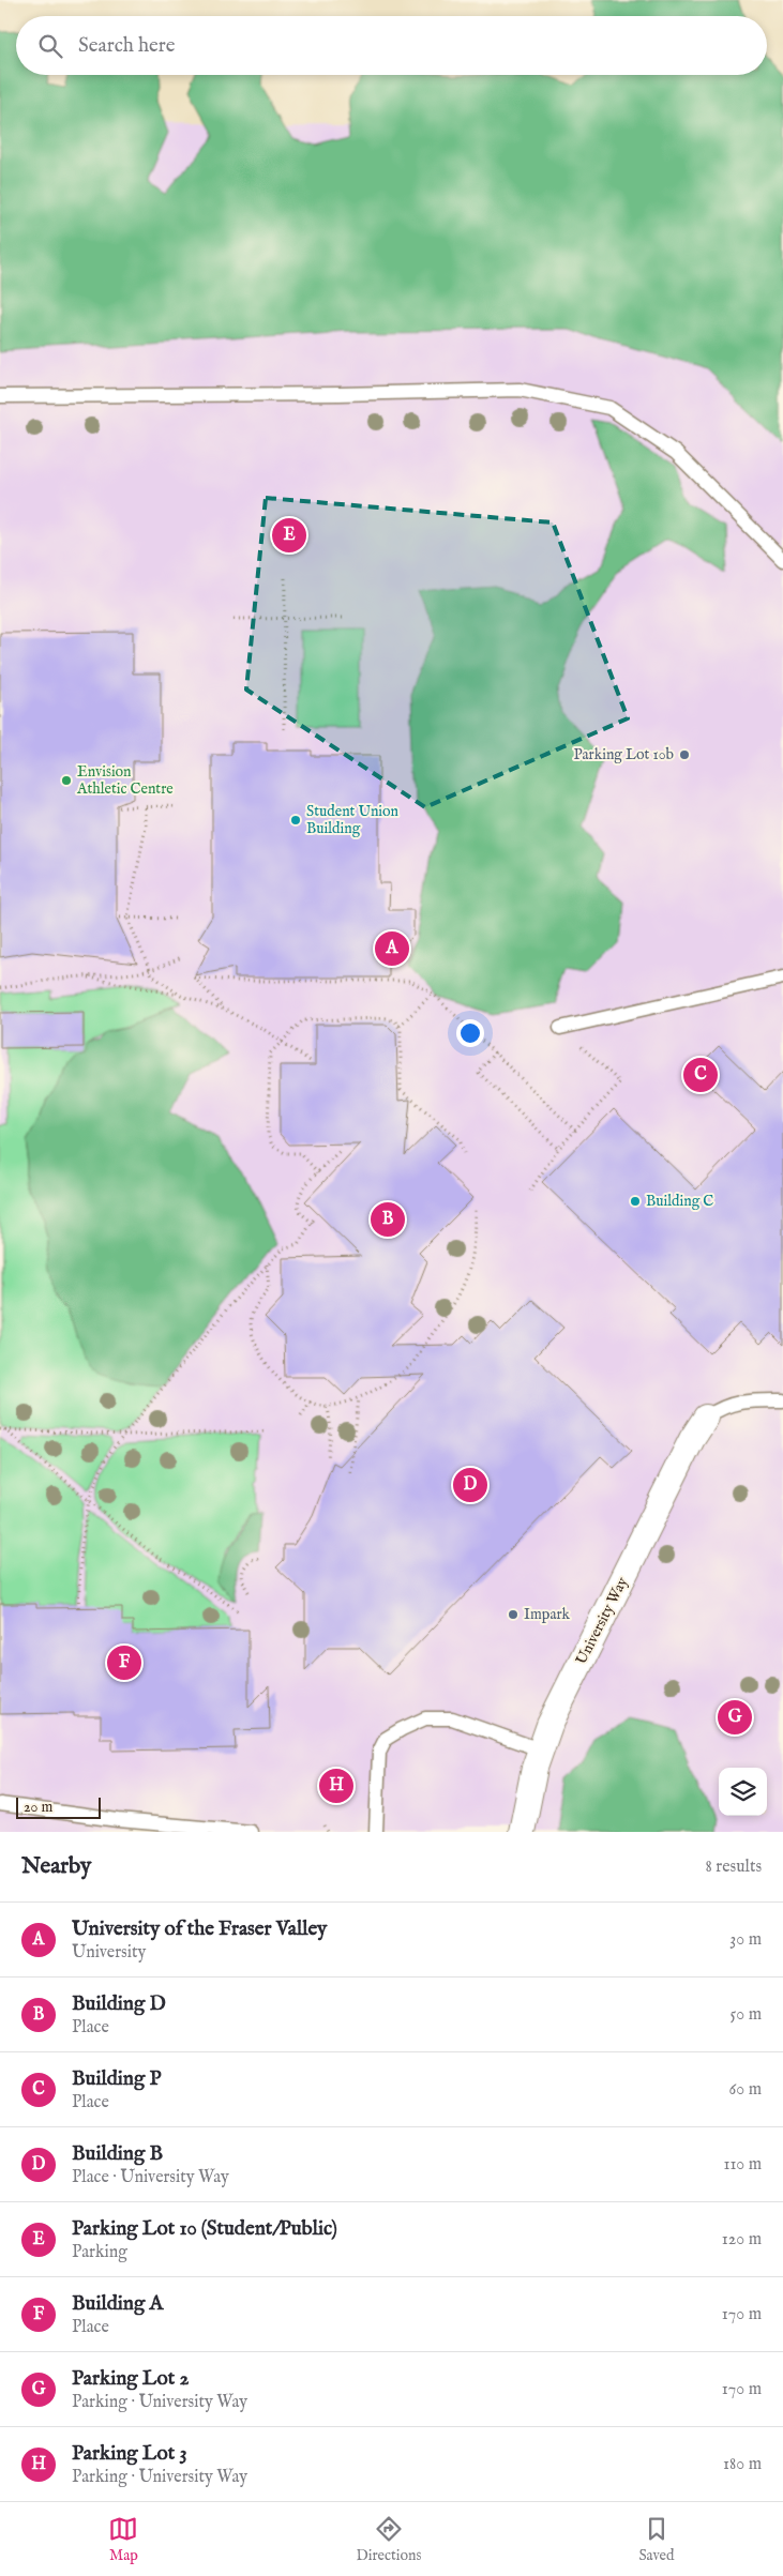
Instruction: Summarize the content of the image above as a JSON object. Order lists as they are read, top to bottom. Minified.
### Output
{"streets":{"street":["University Way"]},"places":["Parking Lot 10b","Envision Athletic Centre","Student Union Building","Building C","Impark"],"scale_bar":"20 m","page":{"search":"Search here","pins":["E","A","C","B","D","F","G","H"],"scale":"20 m","heading":["Nearby","8 results"],"list":[{"mark":"A","name":"University of the Fraser Valley","note":"University","value":"30 m"},{"mark":"B","name":"Building D","note":"Place","value":"50 m"},{"mark":"C","name":"Building P","note":"Place","value":"60 m"},{"mark":"D","name":"Building B","note":"Place · University Way","value":"110 m"},{"mark":"E","name":"Parking Lot 10 (Student/Public)","note":"Parking","value":"120 m"},{"mark":"F","name":"Building A","note":"Place","value":"170 m"},{"mark":"G","name":"Parking Lot 2","note":"Parking · University Way","value":"170 m"},{"mark":"H","name":"Parking Lot 3","note":"Parking · University Way","value":"180 m"}],"nav":["Map","Directions","Saved"]}}
